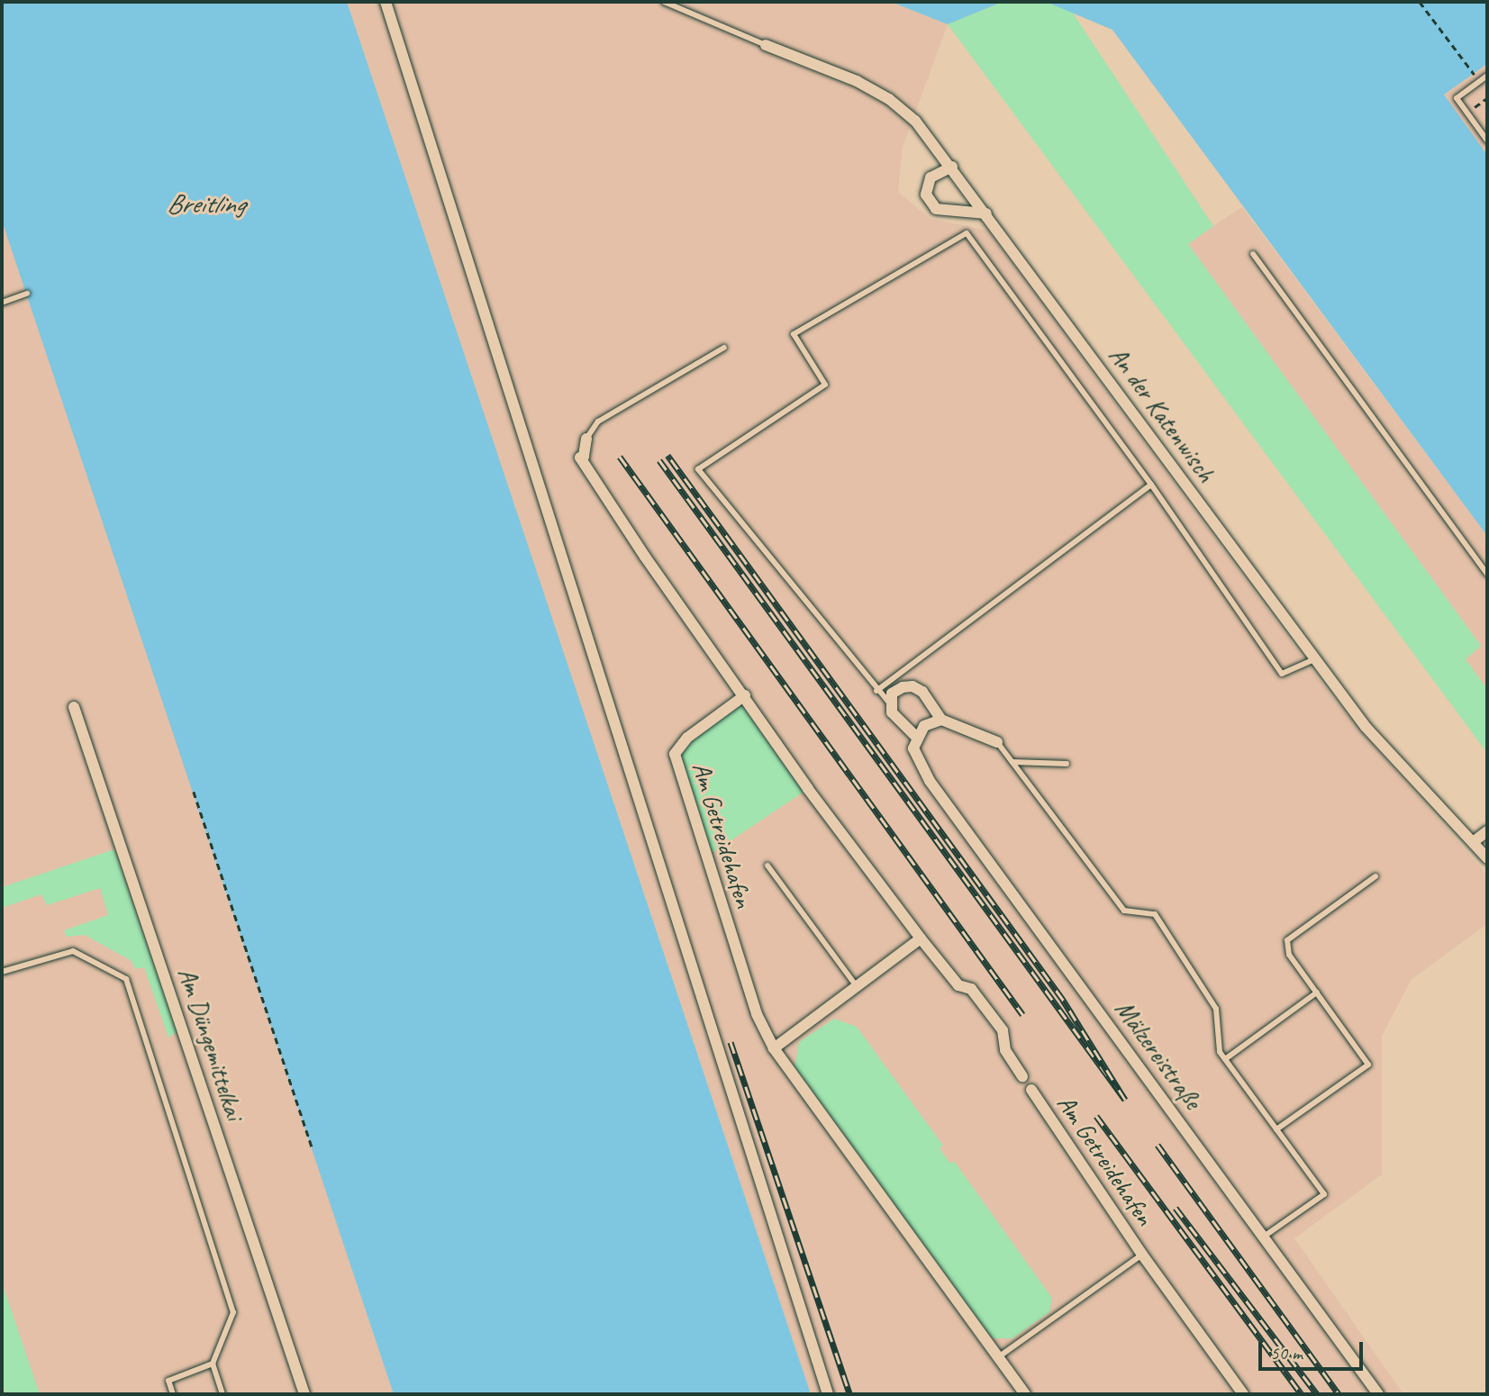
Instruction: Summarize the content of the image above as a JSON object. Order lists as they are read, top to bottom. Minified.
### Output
{"streets":{"street":["An der Katenwisch","Am Getreidehafen","Am Düngemittelkai","Mälzereistraße"]},"water":["Breitling"],"scale_bar":"50 m"}
